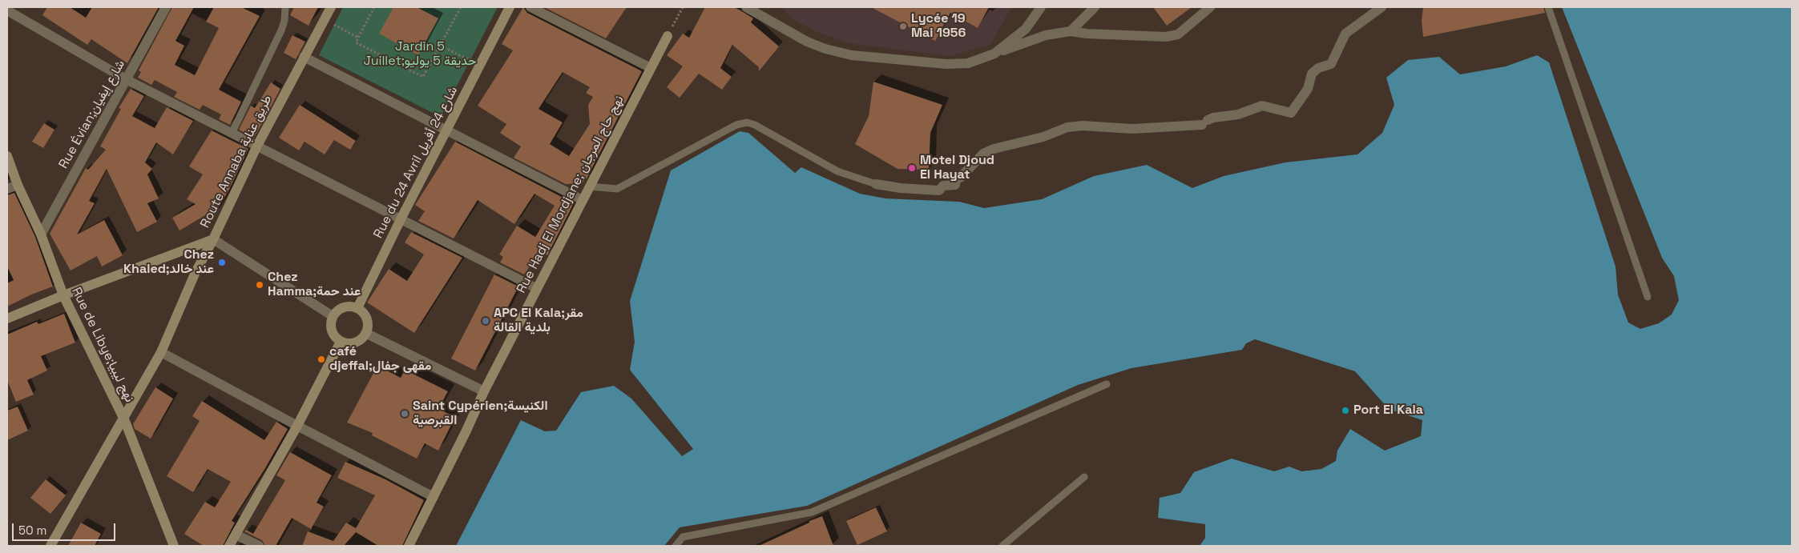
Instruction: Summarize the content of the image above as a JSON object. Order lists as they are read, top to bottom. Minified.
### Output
{"streets":{"street":["Rue Évian;شارع إيفيان","Route Annaba طريق عنابة","Rue du 24 Avril شارع 24 أفريل","Rue Hadj El Mordjane; نهج حاج المرجان","Rue de Libye;نهج ليبيا"]},"crossings":[["Rue Évian;شارع إيفيان","Rue de Libye;نهج ليبيا"],["Route Annaba طريق عنابة","Rue de Libye;نهج ليبيا"]],"parks":["Jardin 5 Juillet;حديقة 5 يوليو"],"places":["Lycée 19 Mai 1956","Motel Djoud El Hayat","Chez Khaled;عند خالد","Chez Hamma;عند حمة","APC El Kala;مقر بلدية القالة","café djeffal;مقهى جفال","Port El Kala","Saint Cypérien;الكنيسة القبرصية"],"scale_bar":"50 m"}
